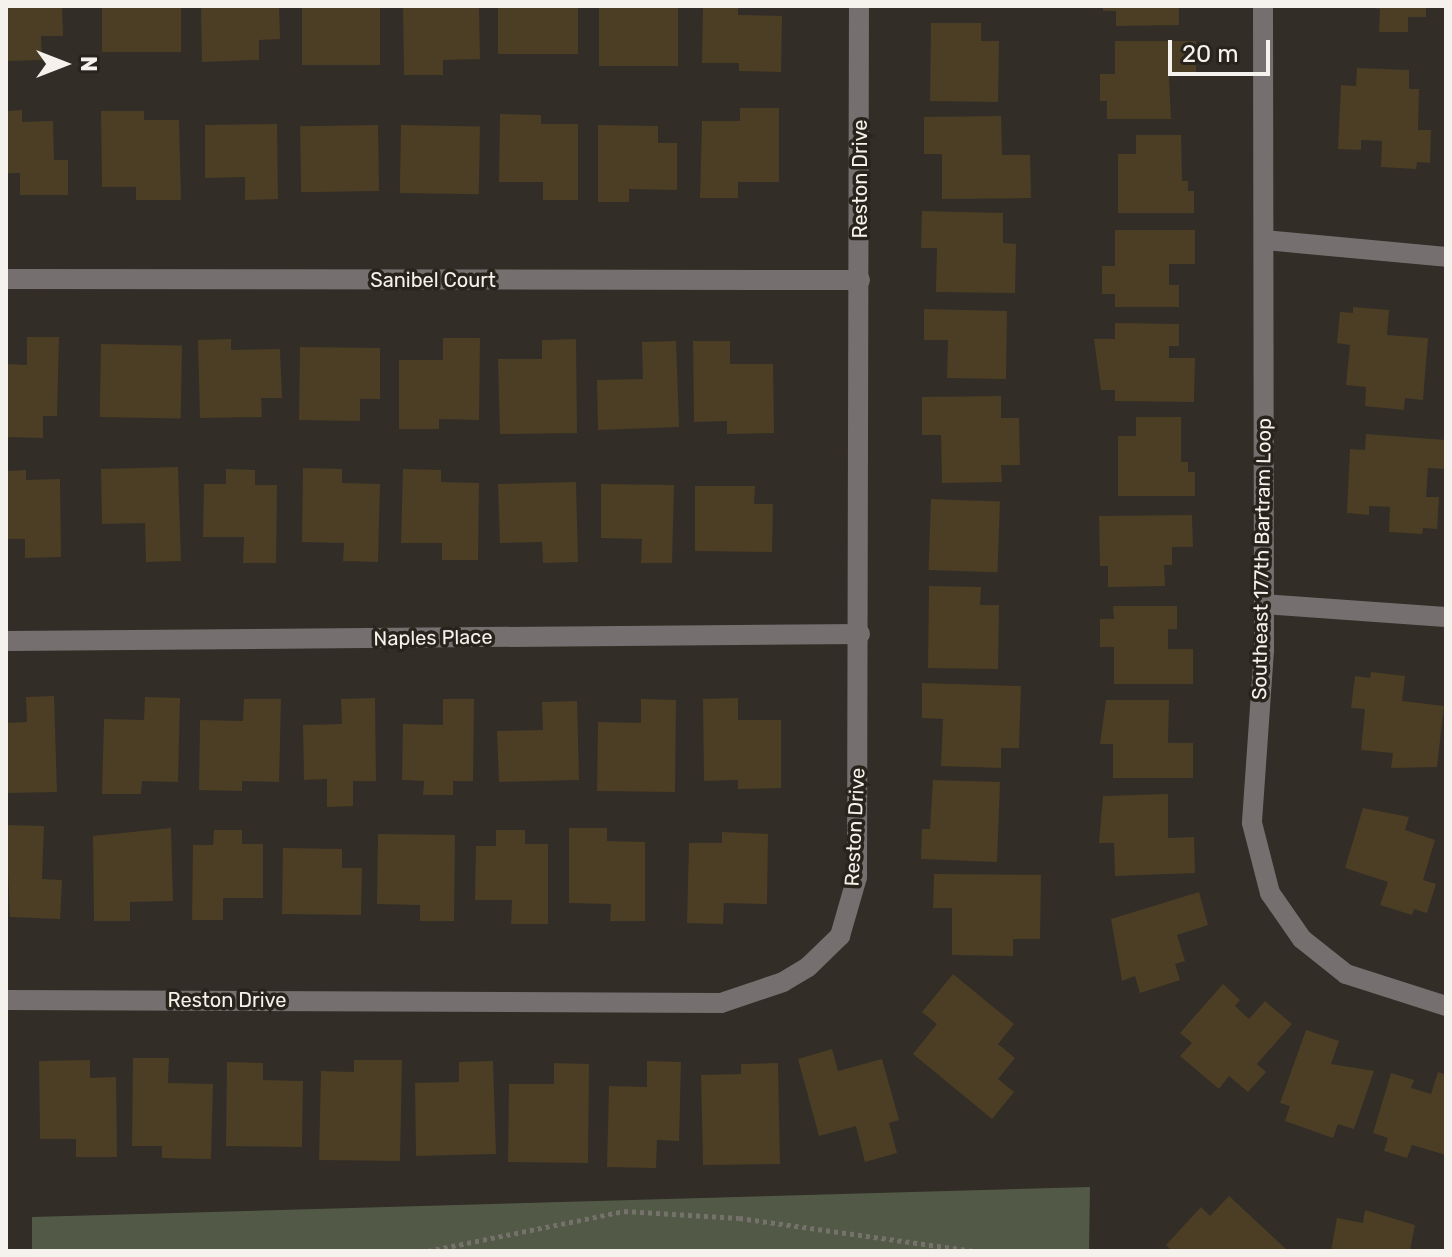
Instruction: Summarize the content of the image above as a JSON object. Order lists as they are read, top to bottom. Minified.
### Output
{"streets":{"street":["Reston Drive","Sanibel Court","Southeast 177th Bartram Loop","Naples Place"]},"crossings":[["Reston Drive","Sanibel Court"],["Reston Drive","Naples Place"]],"scale_bar":"20 m","north":"right"}
